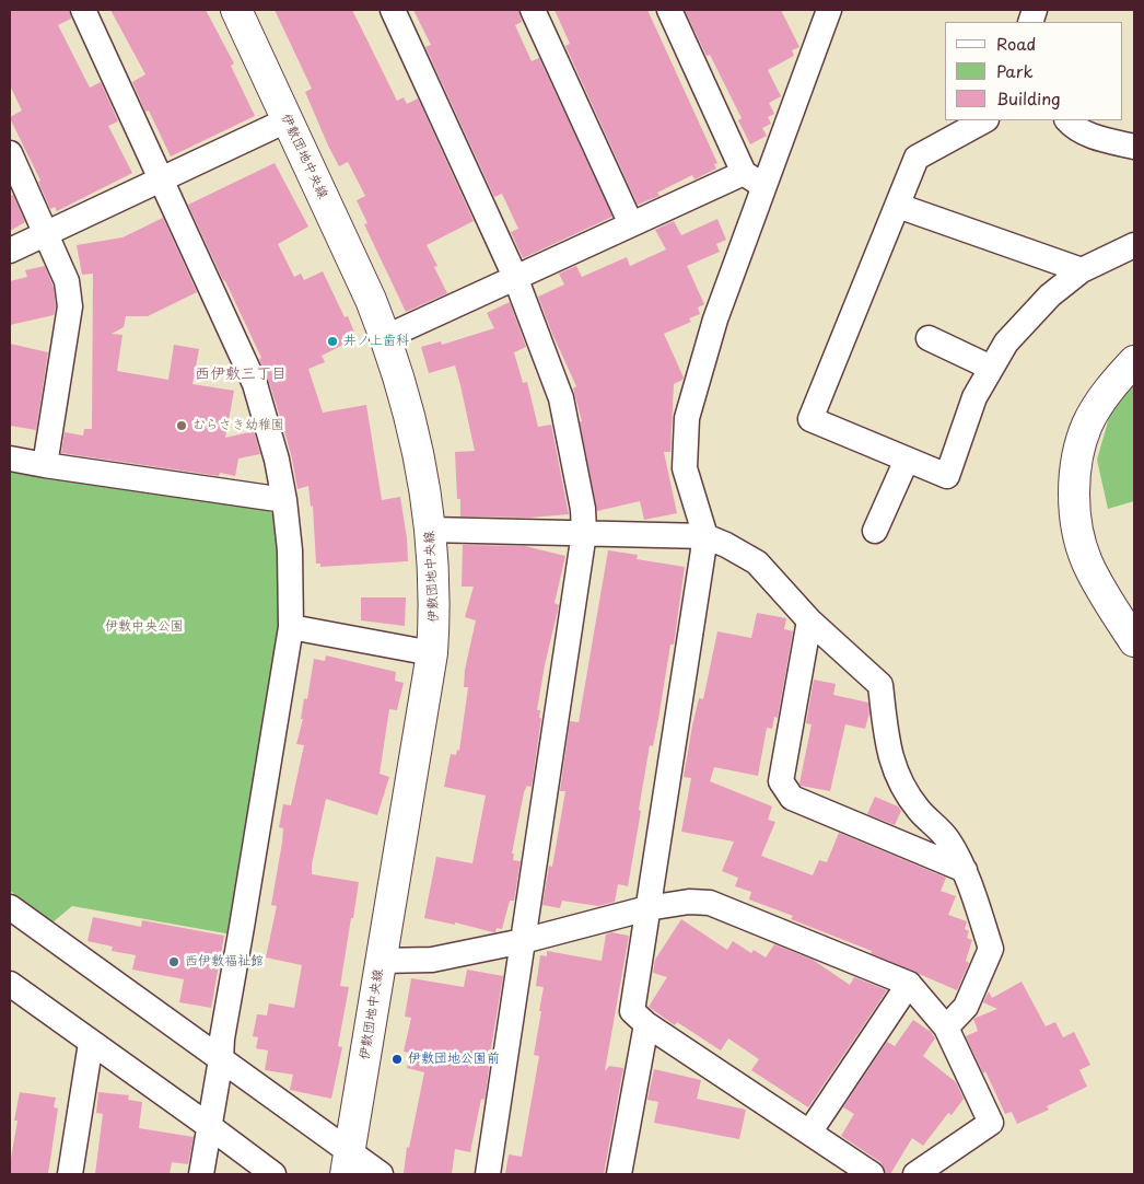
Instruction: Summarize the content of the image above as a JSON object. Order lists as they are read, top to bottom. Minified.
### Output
{"streets":{"street":["伊敷団地中央線"]},"districts":["西伊敷三丁目"],"parks":["伊敷中央公園"],"places":["井ノ上歯科","むらさき幼稚園","西伊敷福祉館","伊敷団地公園前"],"legend":["Road","Park","Building"]}
